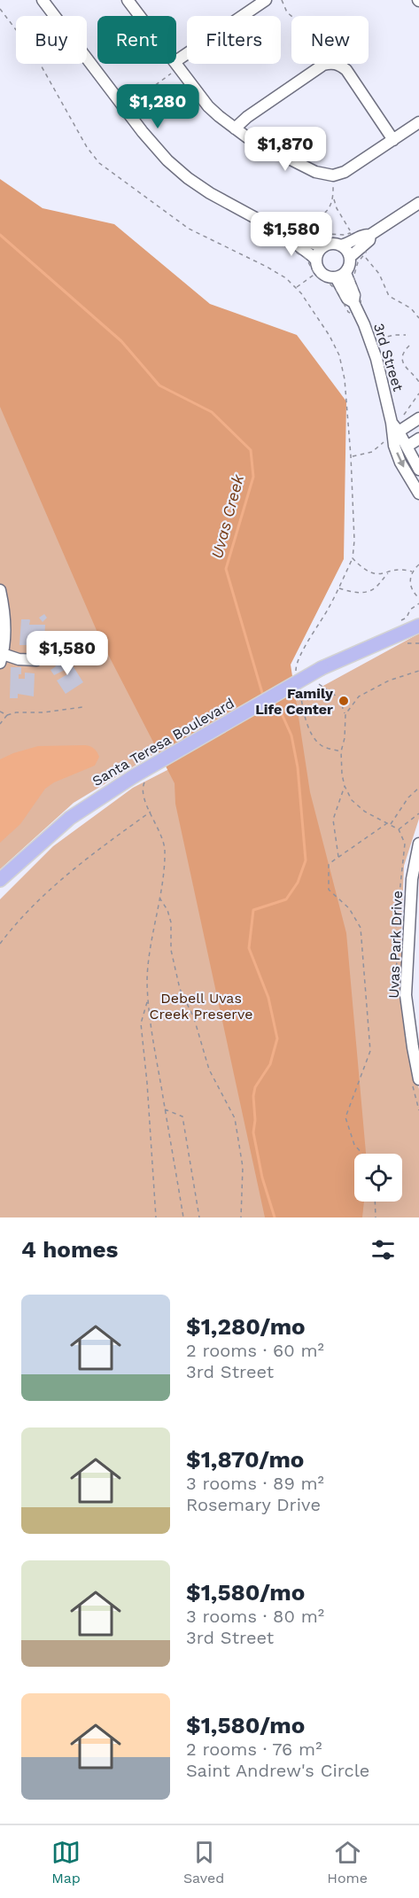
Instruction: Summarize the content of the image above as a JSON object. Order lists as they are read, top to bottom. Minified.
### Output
{"streets":{"main road":["Santa Teresa Boulevard"],"street":["3rd Street","Uvas Park Drive"]},"water":["Uvas Creek"],"parks":["Debell Uvas Creek Preserve"],"places":["Family Life Center"],"page":{"chip":["Buy","Rent","Filters","New"],"price":["$1,280","$1,870","$1,580","$1,580"],"heading":"4 homes","list":[{"name":"$1,280/mo","note":"2 rooms · 60 m² · 3rd Street"},{"name":"$1,870/mo","note":"3 rooms · 89 m² · Rosemary Drive"},{"name":"$1,580/mo","note":"3 rooms · 80 m² · 3rd Street"},{"name":"$1,580/mo","note":"2 rooms · 76 m² · Saint Andrew's Circle"}],"tabs":["Map","Saved","Home"]}}
